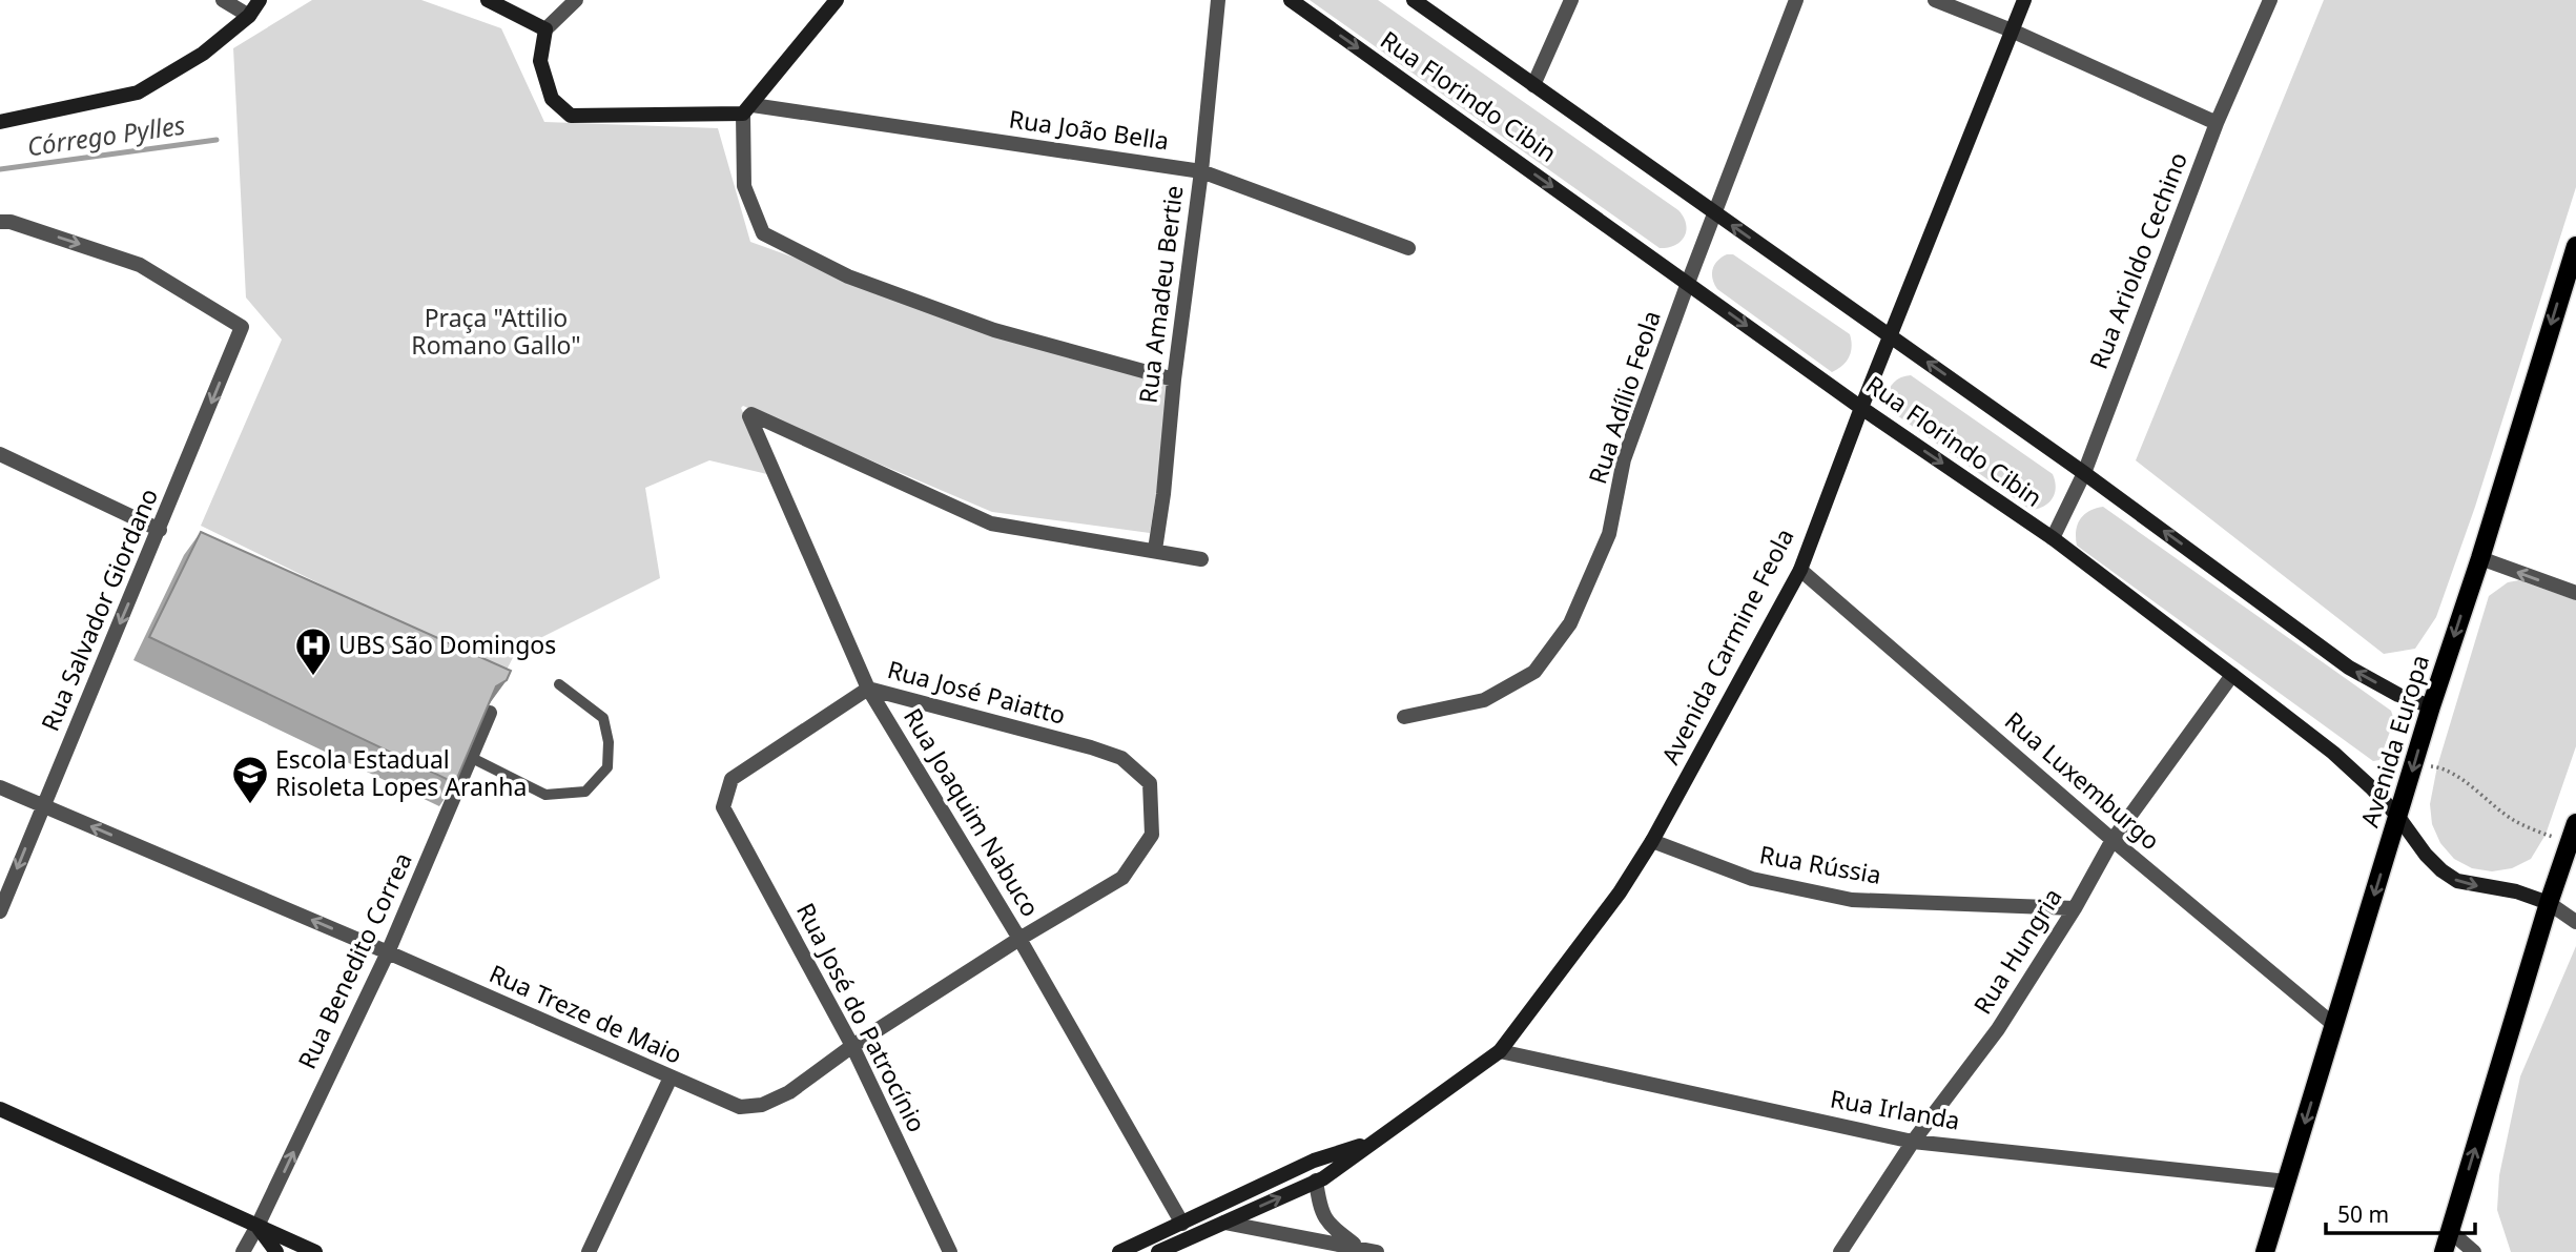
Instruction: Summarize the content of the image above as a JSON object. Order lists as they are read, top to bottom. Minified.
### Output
{"streets":{"main road":["Rua Florindo Cibin","Avenida Carmine Feola","Avenida Europa"],"street":["Rua João Bella","Rua Arioldo Cechino","Rua Amadeu Bertie","Rua Adílio Feola","Rua Salvador Giordano","Rua José Paiatto","Rua Luxemburgo","Rua Joaquim Nabuco","Rua Rússia","Rua Hungria","Rua Benedito Correa","Rua Treze de Maio","Rua José do Patrocínio","Rua Irlanda"]},"crossings":[["Rua Florindo Cibin","Rua Arioldo Cechino"],["Rua Florindo Cibin","Rua Adílio Feola"],["Rua Florindo Cibin","Avenida Carmine Feola"],["Rua Florindo Cibin","Avenida Europa"],["Rua Florindo Cibin","Rua Hungria"],["Rua João Bella","Rua Amadeu Bertie"],["Rua Amadeu Bertie","Rua Joaquim Nabuco"],["Rua Salvador Giordano","Rua Treze de Maio"],["Avenida Carmine Feola","Rua Luxemburgo"],["Avenida Carmine Feola","Rua Joaquim Nabuco"],["Avenida Carmine Feola","Rua Rússia"],["Avenida Carmine Feola","Rua Irlanda"],["Rua José Paiatto","Rua Joaquim Nabuco"],["Rua José Paiatto","Rua Treze de Maio"],["Rua José Paiatto","Rua José do Patrocínio"],["Avenida Europa","Rua Luxemburgo"],["Avenida Europa","Rua Irlanda"],["Rua Luxemburgo","Rua Hungria"],["Rua Joaquim Nabuco","Rua Treze de Maio"],["Rua Rússia","Rua Hungria"],["Rua Hungria","Rua Irlanda"],["Rua Benedito Correa","Rua Treze de Maio"],["Rua Treze de Maio","Rua José do Patrocínio"]],"one_way":["Avenida Europa","Rua Benedito Correa"],"water":["Córrego Pylles"],"parks":["Praça \"Attilio Romano Gallo\""],"places":{"hospital":["UBS São Domingos"],"school or university":["Escola Estadual Risoleta Lopes Aranha"]},"scale_bar":"50 m"}
